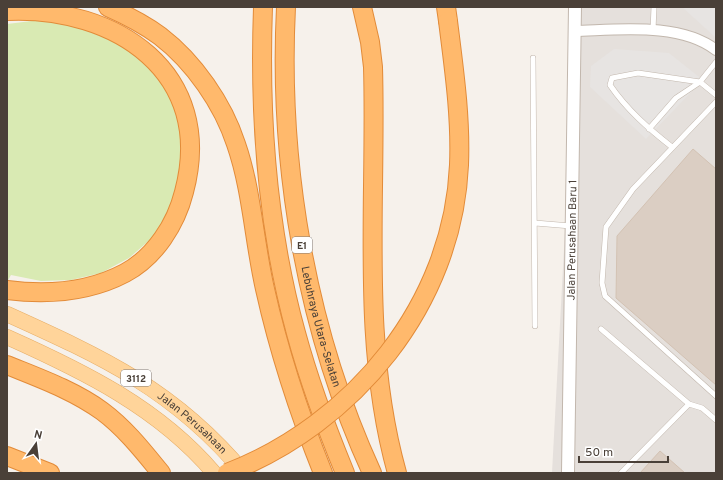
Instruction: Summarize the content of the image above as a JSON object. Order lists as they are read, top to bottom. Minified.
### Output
{"streets":{"highway":["E1","Lebuhraya Utara–Selatan"],"main road":["3112","Jalan Perusahaan"],"street":["Jalan Perusahaan Baru 1"]},"scale_bar":"50 m","north":"top"}
